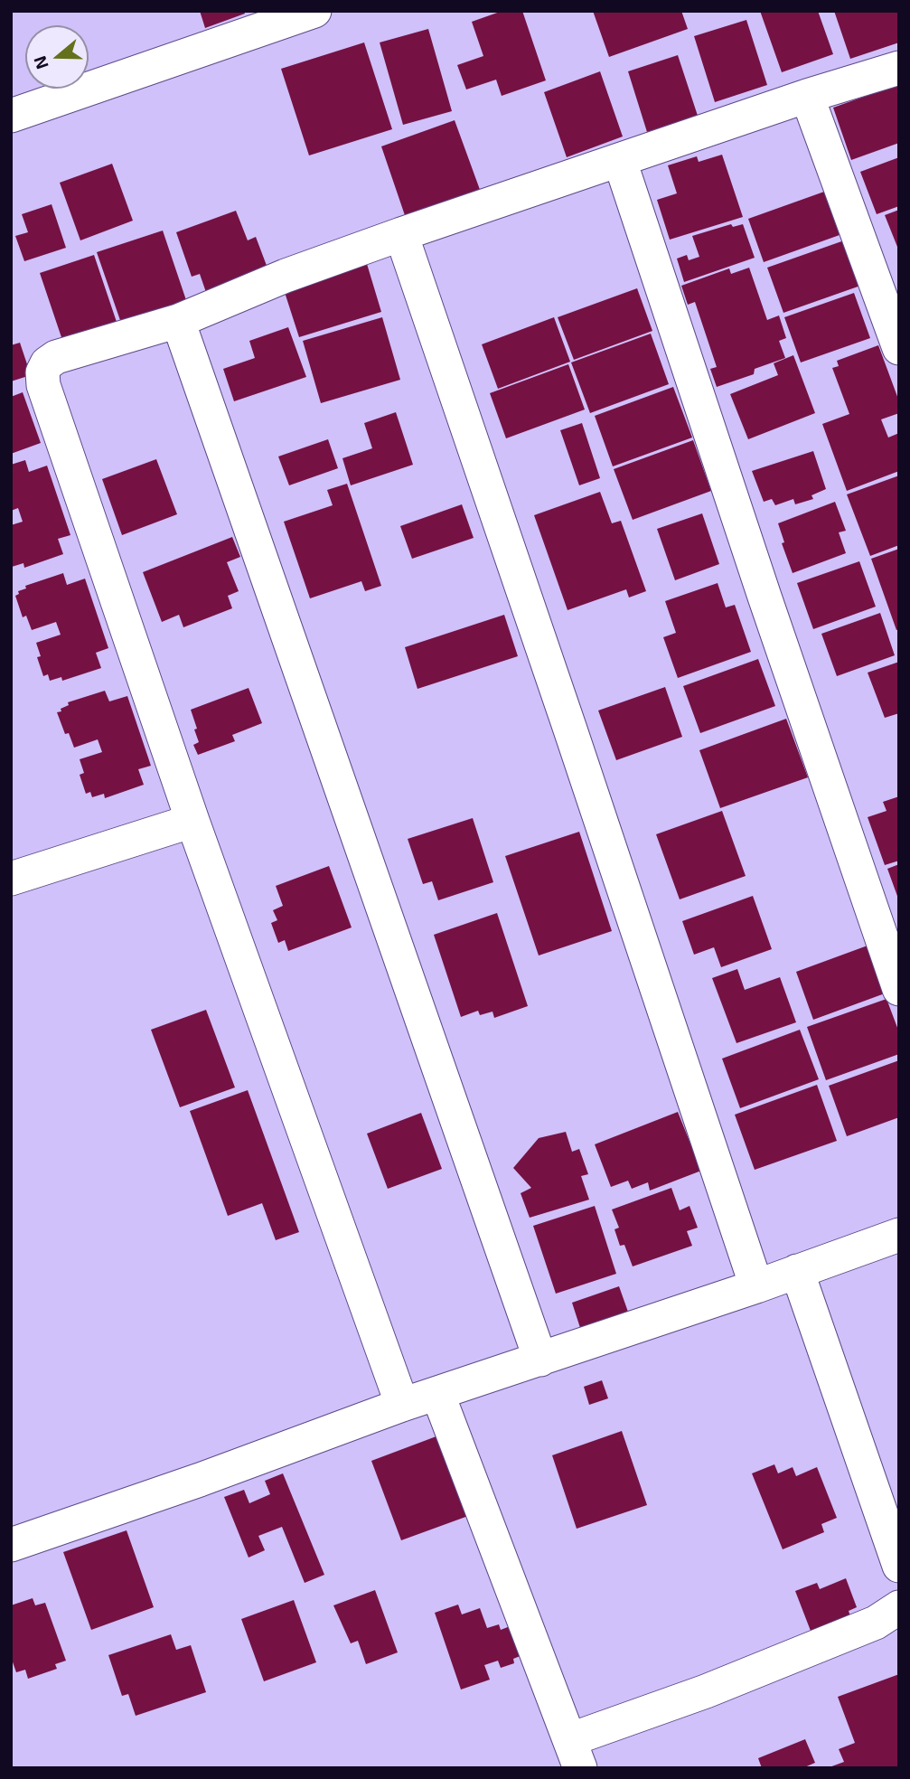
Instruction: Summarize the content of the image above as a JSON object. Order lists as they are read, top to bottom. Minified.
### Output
{"north":"left"}
